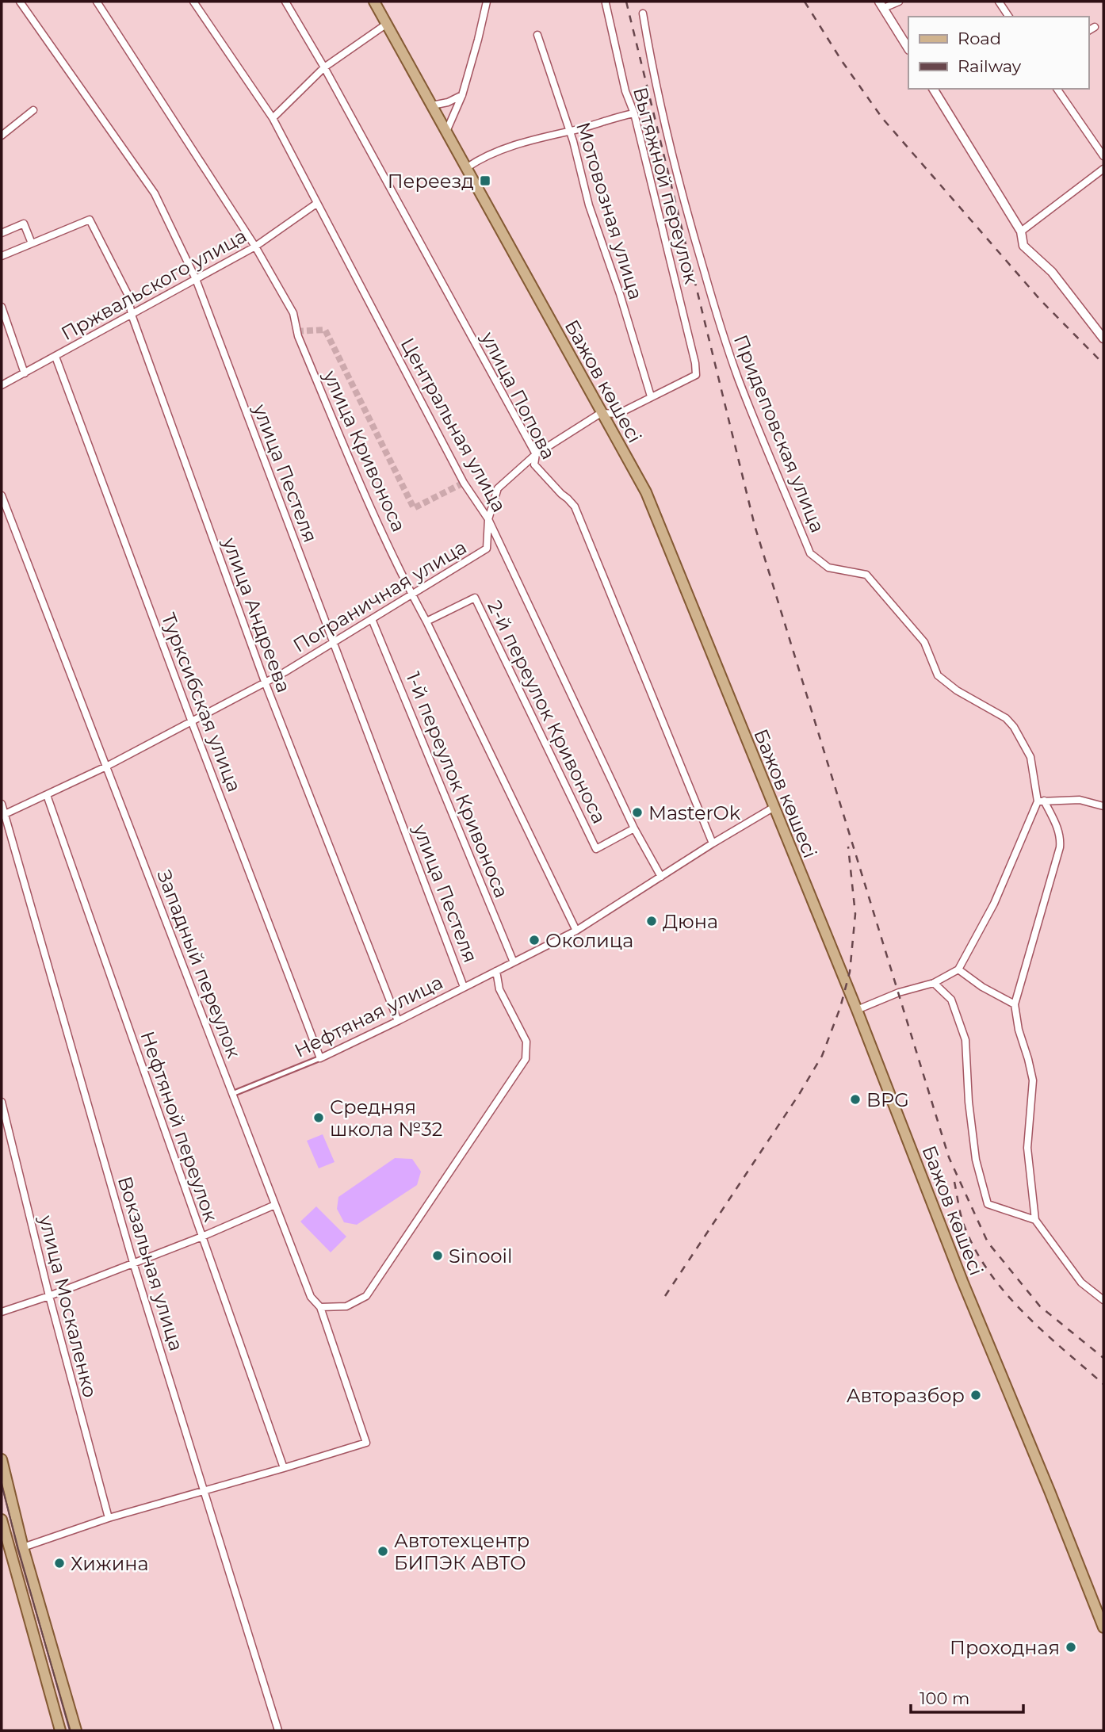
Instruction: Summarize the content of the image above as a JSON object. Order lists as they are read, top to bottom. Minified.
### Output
{"streets":{"main road":["Бажов көшесі"],"street":["Вытяжной переулок","Мотовозная улица","Пржвальского улица","улица Попова","Центральная улица","Придеповская улица","улица Кривоноса","улица Пестеля","Пограничная улица","улица Андреева","Турксибская улица","2-й переулок Кривоноса","1-й переулок Кривоноса","Западный переулок","Нефтяная улица","Нефтяной переулок","Вокзальная улица","улица Москаленко"]},"crossings":[["Вытяжной переулок","Мотовозная улица"],["Пржвальского улица","Центральная улица"],["Пржвальского улица","улица Кривоноса"],["Пржвальского улица","улица Пестеля"],["Пржвальского улица","улица Андреева"],["Пржвальского улица","Турксибская улица"],["Бажов көшесі","Пограничная улица"],["Бажов көшесі","Нефтяная улица"],["улица Попова","Пограничная улица"],["улица Попова","Нефтяная улица"],["Центральная улица","Пограничная улица"],["Центральная улица","2-й переулок Кривоноса"],["Центральная улица","Нефтяная улица"],["улица Кривоноса","Пограничная улица"],["улица Кривоноса","2-й переулок Кривоноса"],["улица Кривоноса","Нефтяная улица"],["улица Пестеля","Пограничная улица"],["улица Пестеля","Нефтяная улица"],["Пограничная улица","улица Андреева"],["Пограничная улица","Турксибская улица"],["Пограничная улица","1-й переулок Кривоноса"],["Пограничная улица","Западный переулок"],["Пограничная улица","Нефтяной переулок"],["Пограничная улица","Вокзальная улица"],["улица Андреева","Нефтяная улица"],["Турксибская улица","Нефтяная улица"],["1-й переулок Кривоноса","Нефтяная улица"],["Западный переулок","Нефтяная улица"],["Западный переулок","Нефтяной переулок"]],"places":{"transit":["Переезд"],"other":["MasterOk","Дюна","Околица","BPG","Средняя школа №32","Sinooil","Авторазбор","Автотехцентр БИПЭК АВТО","Хижина","Проходная"]},"legend":["Road","Railway"],"scale_bar":"100 m"}
